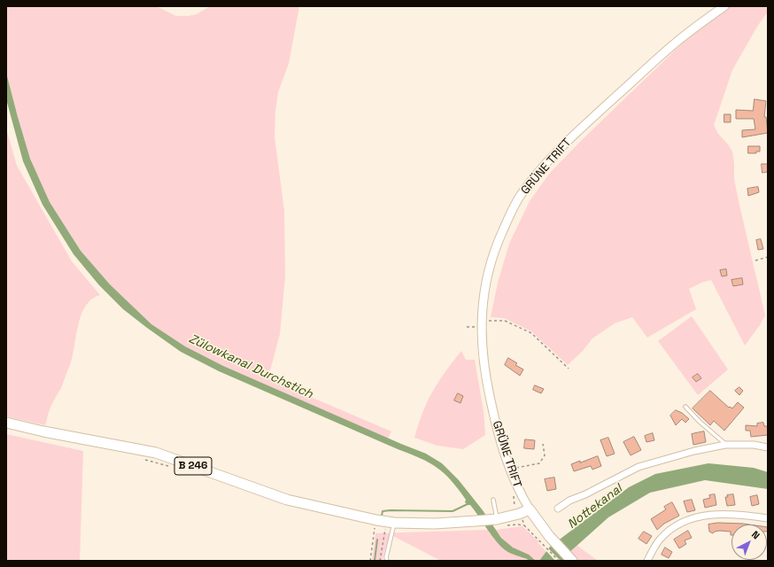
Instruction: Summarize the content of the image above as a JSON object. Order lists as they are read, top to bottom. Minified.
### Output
{"streets":{"main road":["GRÜNE TRIFT","B 246"]},"crossings":[["GRÜNE TRIFT","B 246"]],"water":["Zülowkanal Durchstich","Nottekanal"],"north":"top right"}
